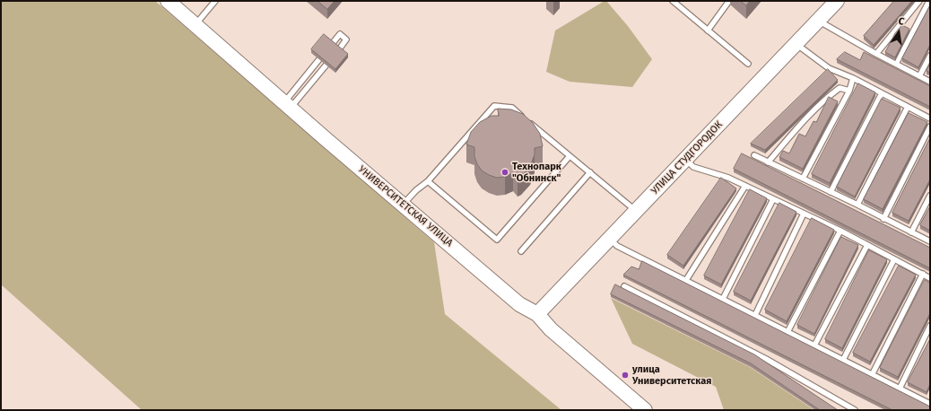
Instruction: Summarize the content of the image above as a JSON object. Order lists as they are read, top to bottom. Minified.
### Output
{"streets":{"street":["УЛИЦА СТУДГОРОДОК","УНИВЕРСИТЕТСКАЯ УЛИЦА"]},"crossings":[["УЛИЦА СТУДГОРОДОК","УНИВЕРСИТЕТСКАЯ УЛИЦА"]],"places":["Технопарк \"Обнинск\"","улица Университетская"],"north":"top"}
